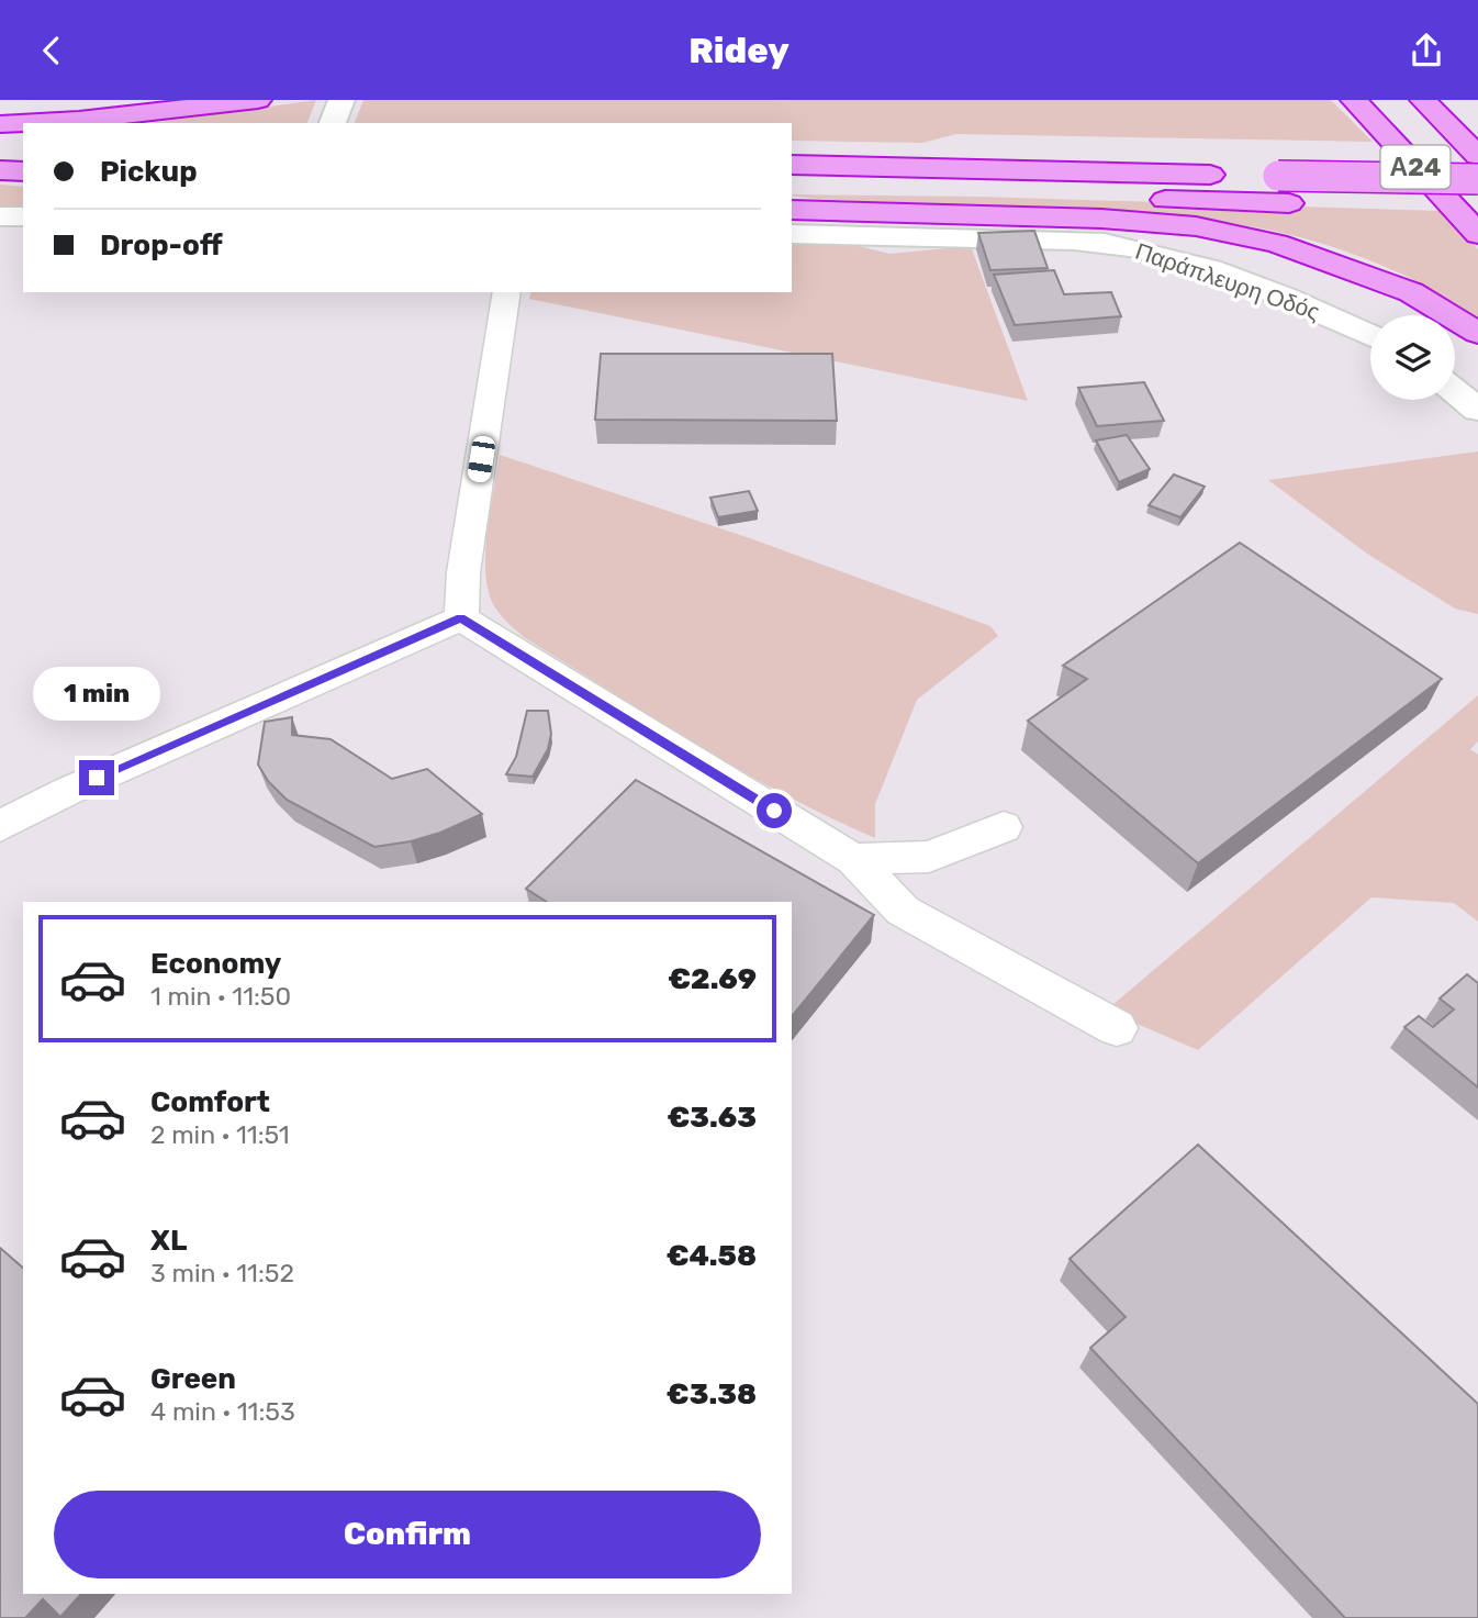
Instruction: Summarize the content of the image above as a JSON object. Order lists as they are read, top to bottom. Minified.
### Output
{"streets":{"highway":["Α24"],"street":["Παράπλευρη Οδός"]},"page":{"header":"Ridey","banner":["Pickup","Drop-off"],"bubble":"1 min","list":[{"name":"Economy","note":"1 min · 11:50","value":"€2.69"},{"name":"Comfort","note":"2 min · 11:51","value":"€3.63"},{"name":"XL","note":"3 min · 11:52","value":"€4.58"},{"name":"Green","note":"4 min · 11:53","value":"€3.38"}],"buttons":"Confirm"}}
